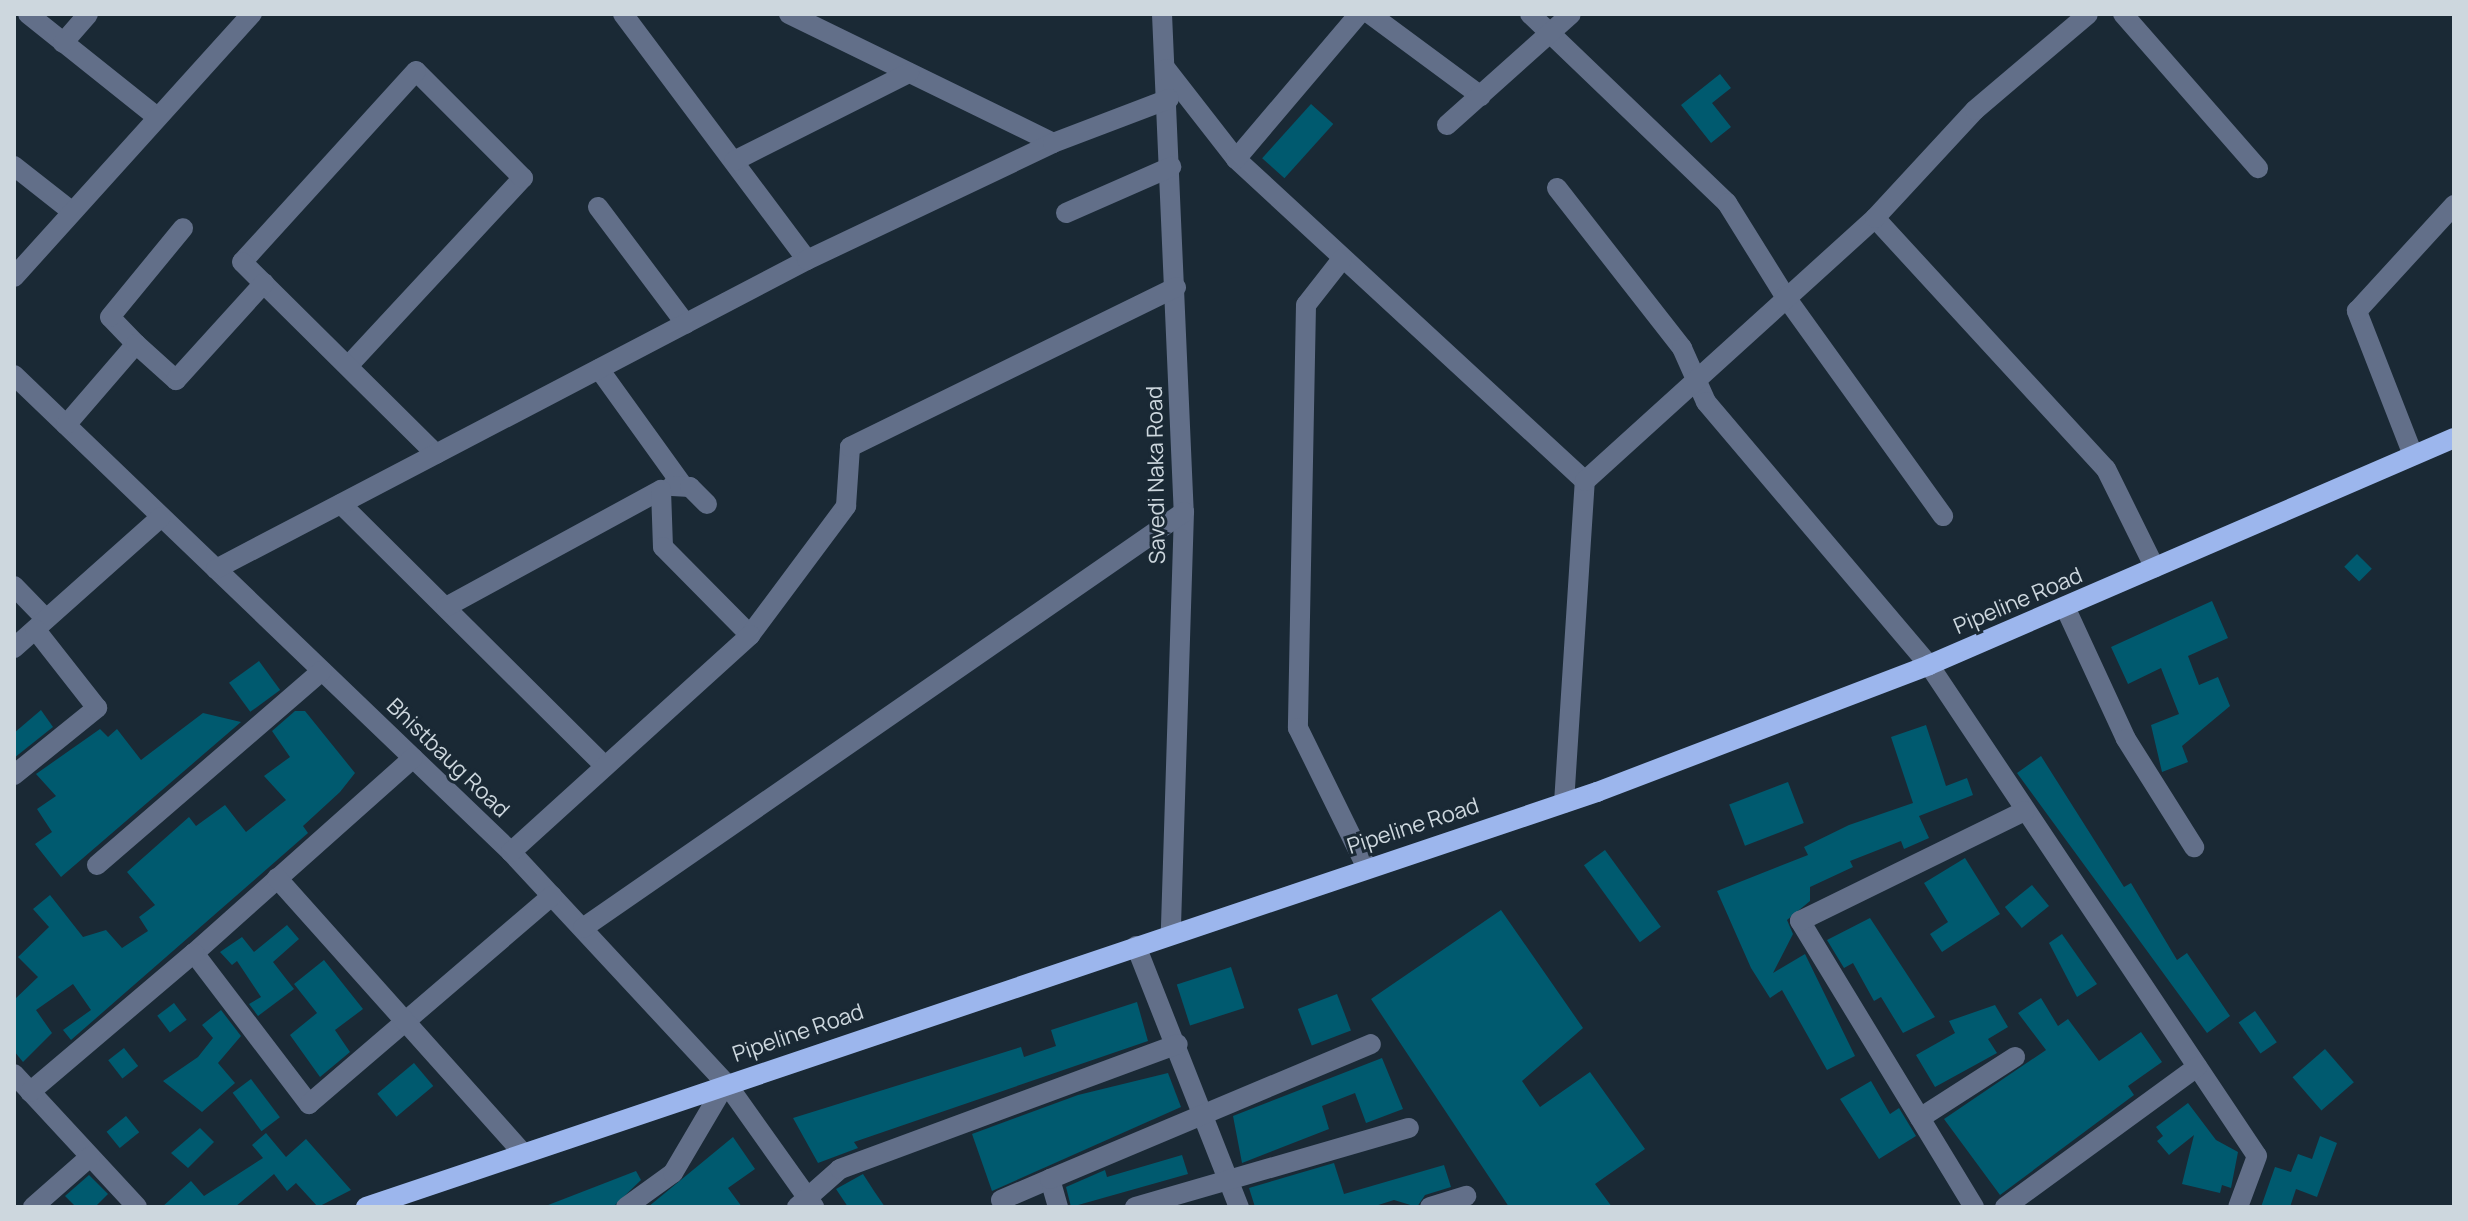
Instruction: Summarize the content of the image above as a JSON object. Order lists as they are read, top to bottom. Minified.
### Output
{"streets":{"main road":["Pipeline Road"],"street":["Savedi Naka Road","Bhistbaug Road"]},"crossings":[["Savedi Naka Road","Pipeline Road"],["Pipeline Road","Bhistbaug Road"]]}
